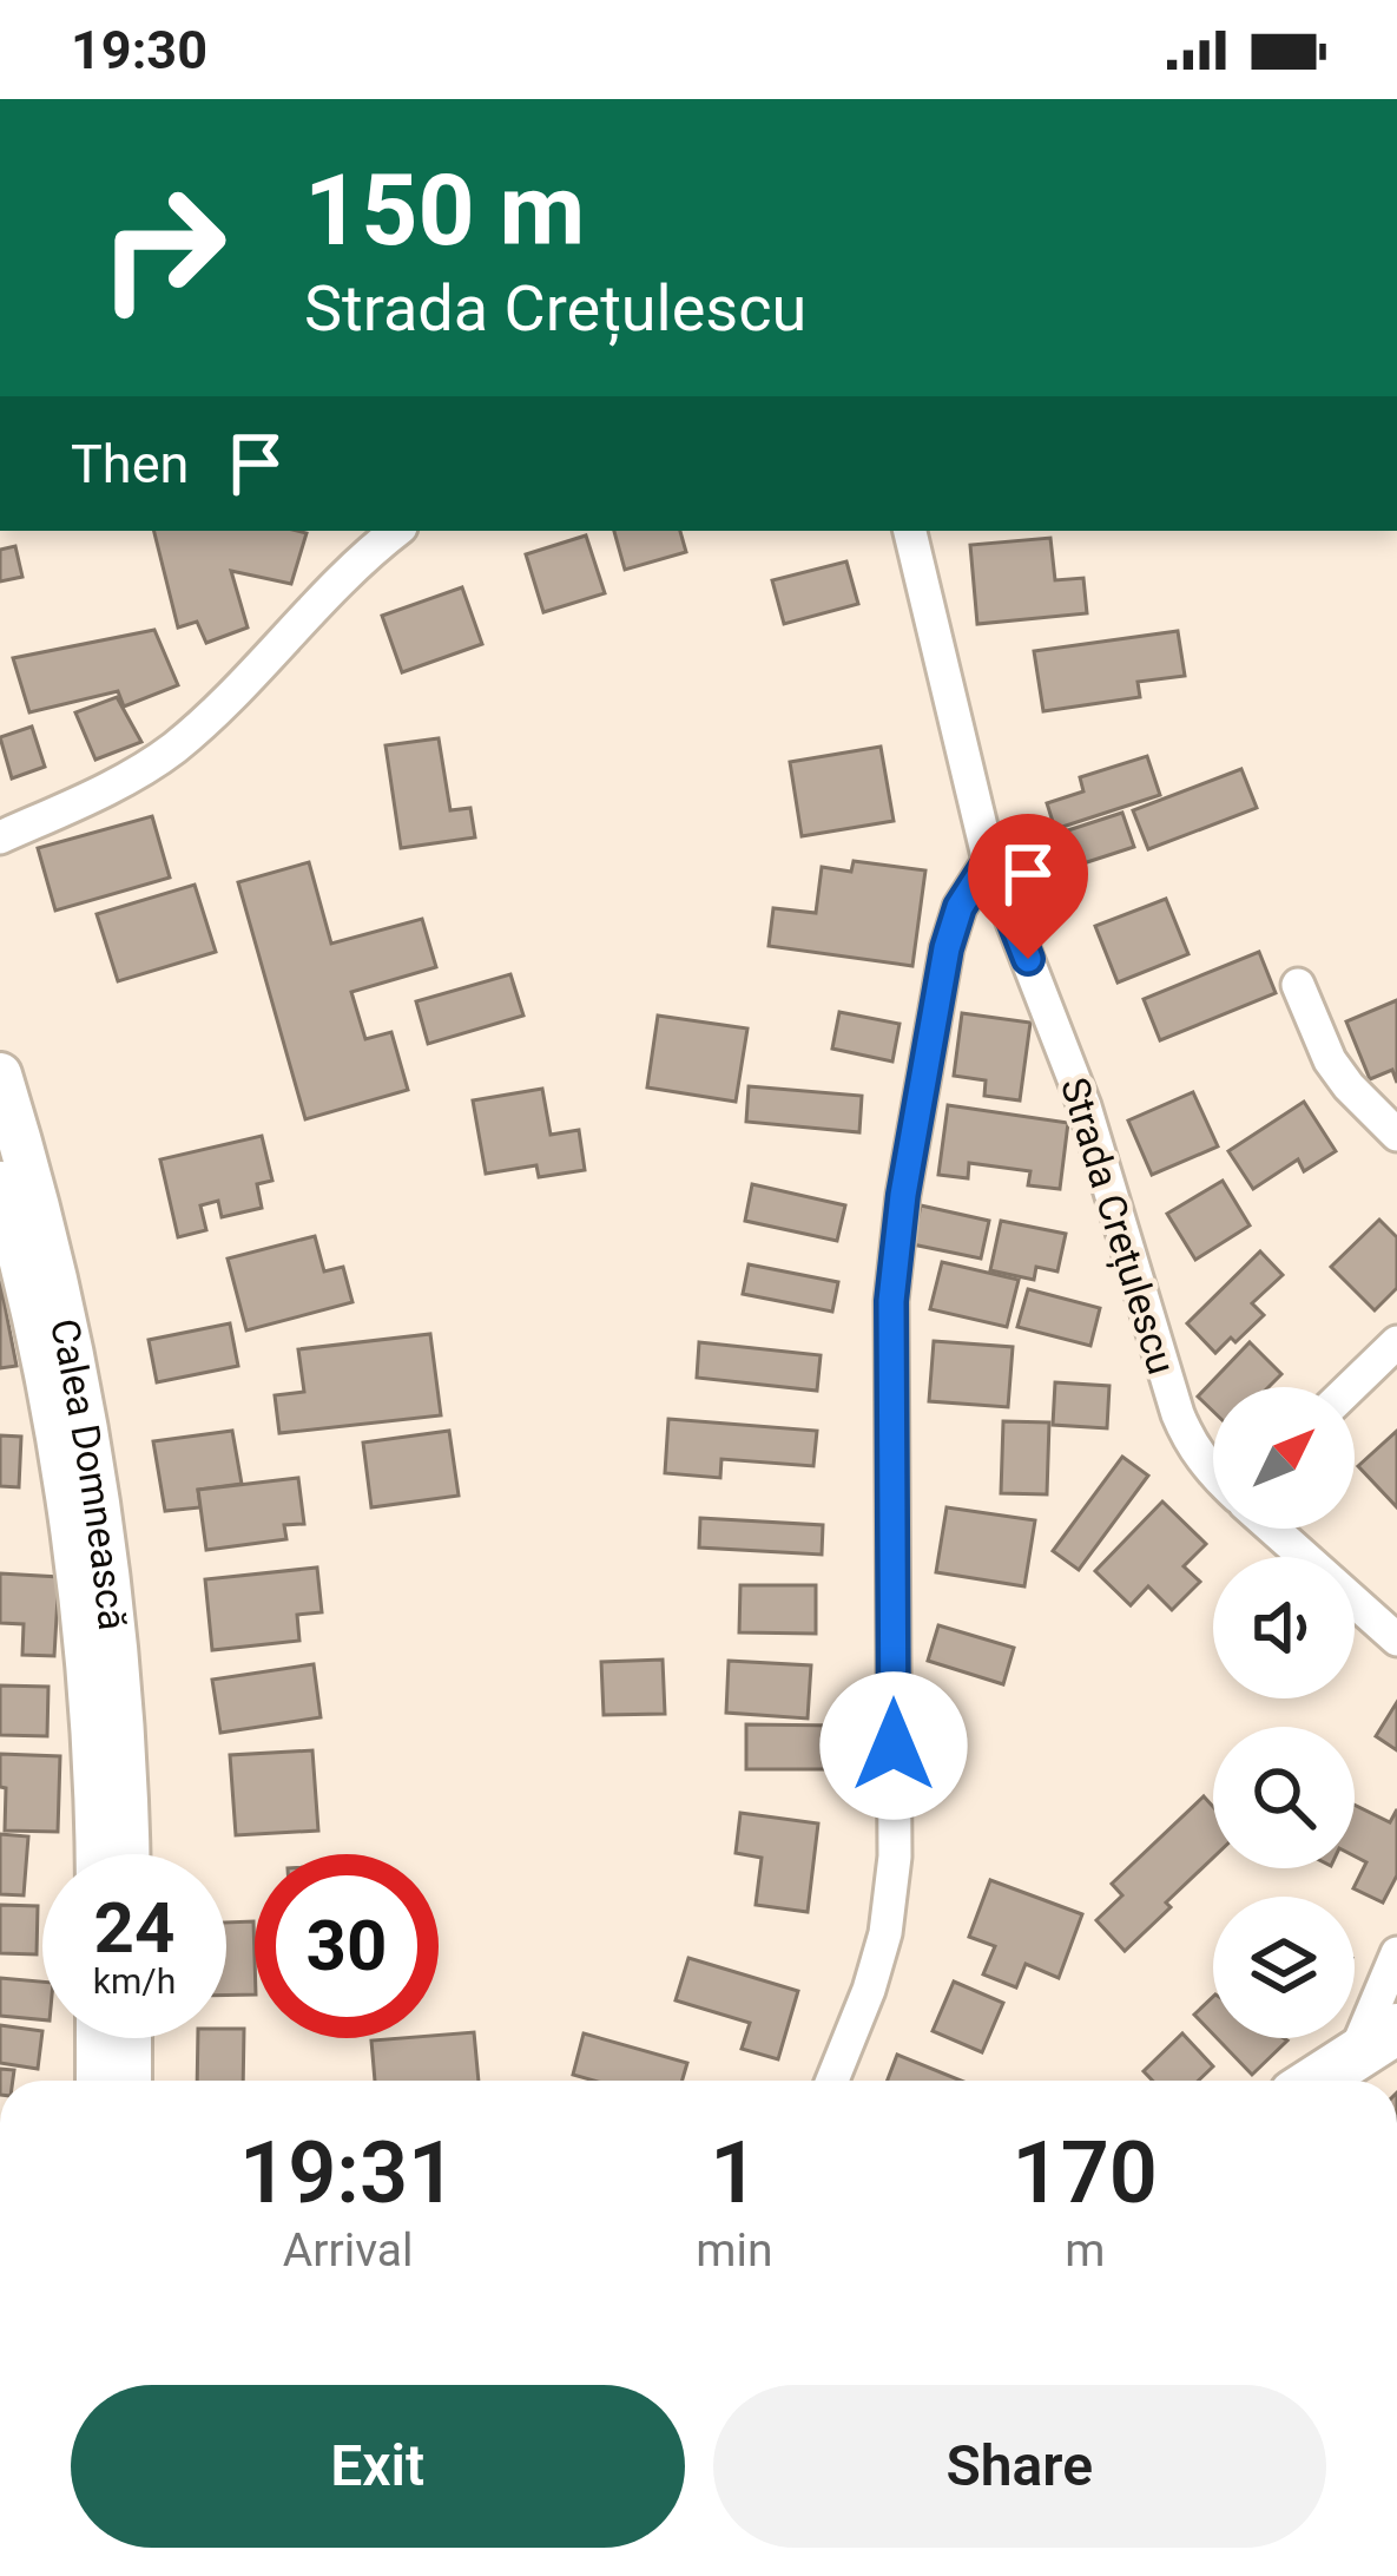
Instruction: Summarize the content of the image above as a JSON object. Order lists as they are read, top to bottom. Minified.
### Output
{"streets":{"main road":["Calea Domnească"],"street":["Strada Crețulescu"]},"north":"top right","page":{"status":"19:30","turn":["150 m","Strada Crețulescu"],"then":"Then","speed":"24 km/h","limit":"30","eta":["19:31","Arrival","1","min","170","m"],"buttons":["Exit","Share"]}}
